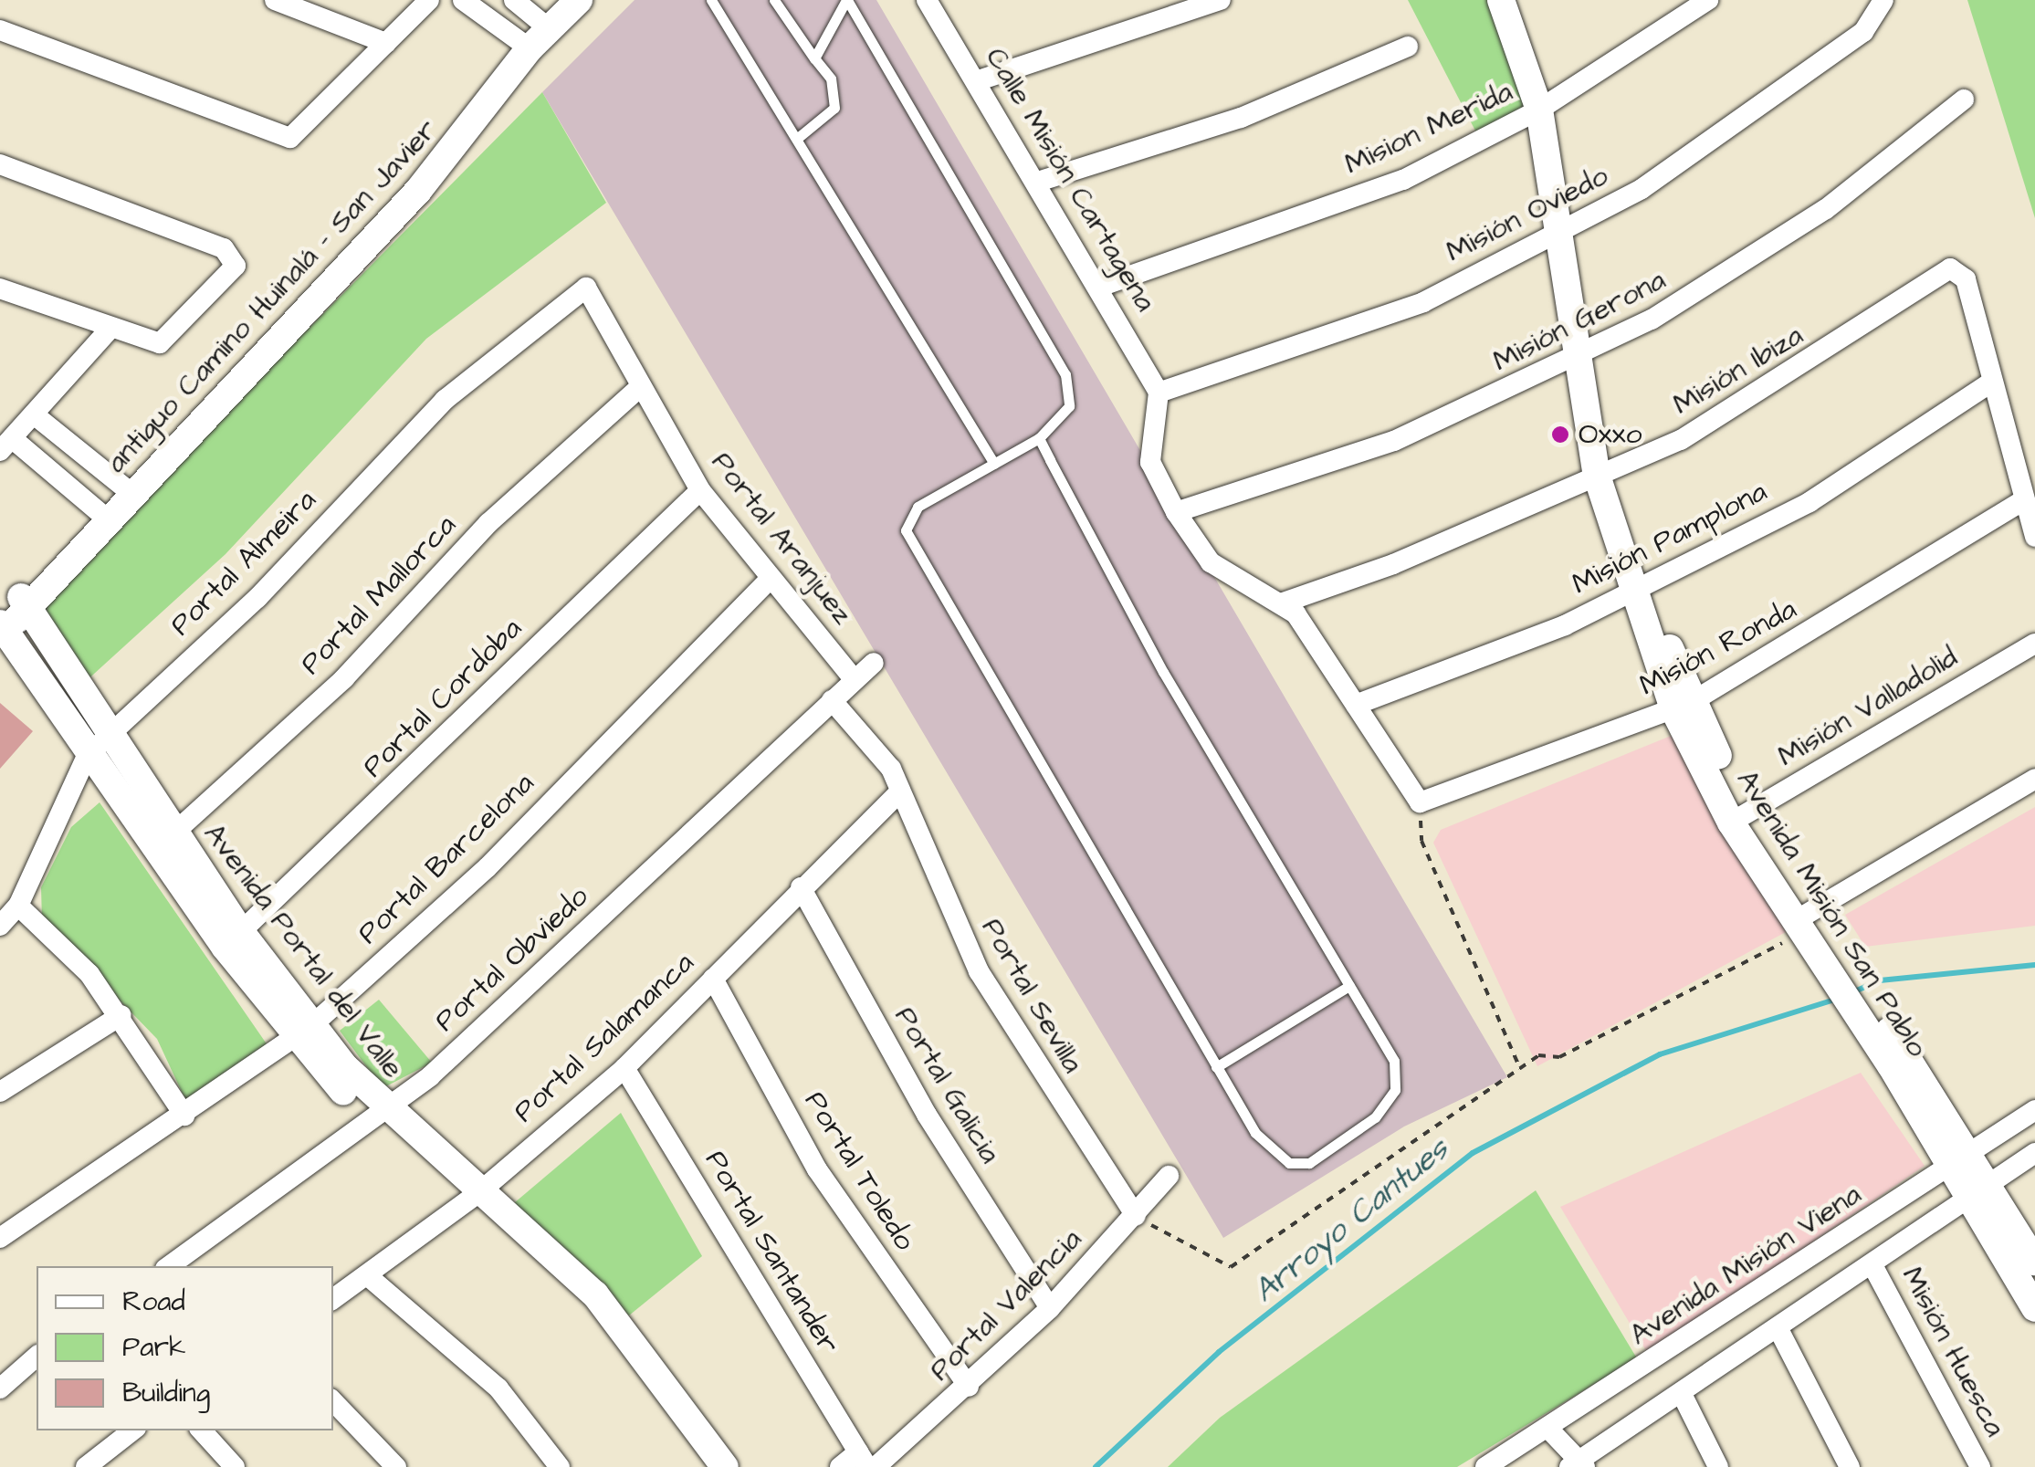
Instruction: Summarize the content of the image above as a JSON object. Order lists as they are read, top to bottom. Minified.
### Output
{"streets":{"street":["Mision Merida","Calle Misión Cartagena","Misión Oviedo","Misión Gerona","Misión Ibiza","Portal Aranjuez","Misión Pamplona","Portal Almeira","Portal Mallorca","Misión Ronda","Portal Cordoba","Misión Valladolid","Portal Barcelona","Avenida Misión San Pablo","Avenida Portal del Valle","Portal Obviedo","Portal Sevilla","Portal Salamanca","Portal Galicia","Portal Toledo","Portal Santander","Avenida Misión Viena","Portal Valencia","Misión Huesca"]},"crossings":[["Mision Merida","Calle Misión Cartagena"],["Mision Merida","Avenida Misión San Pablo"],["Calle Misión Cartagena","Misión Oviedo"],["Misión Oviedo","Avenida Misión San Pablo"],["Misión Gerona","Avenida Misión San Pablo"],["Misión Ibiza","Misión Pamplona"],["Misión Ibiza","Avenida Misión San Pablo"],["Portal Aranjuez","Portal Almeira"],["Portal Aranjuez","Portal Mallorca"],["Portal Aranjuez","Portal Cordoba"],["Portal Aranjuez","Portal Barcelona"],["Portal Aranjuez","Portal Obviedo"],["Misión Pamplona","Avenida Misión San Pablo"],["Portal Almeira","Avenida Portal del Valle"],["Portal Mallorca","Avenida Portal del Valle"],["Misión Ronda","Avenida Misión San Pablo"],["Portal Cordoba","Avenida Portal del Valle"],["Misión Valladolid","Avenida Misión San Pablo"],["Portal Barcelona","Avenida Portal del Valle"],["Avenida Misión San Pablo","Avenida Misión Viena"],["Avenida Portal del Valle","Portal Obviedo"],["Avenida Portal del Valle","Portal Salamanca"],["Portal Obviedo","Portal Sevilla"],["Portal Sevilla","Portal Salamanca"],["Portal Sevilla","Portal Valencia"],["Portal Salamanca","Portal Galicia"],["Portal Salamanca","Portal Toledo"],["Portal Salamanca","Portal Santander"],["Portal Galicia","Portal Valencia"],["Portal Toledo","Portal Valencia"]],"water":["Arroyo Cantues"],"places":["Oxxo"],"legend":["Road","Park","Building"]}
